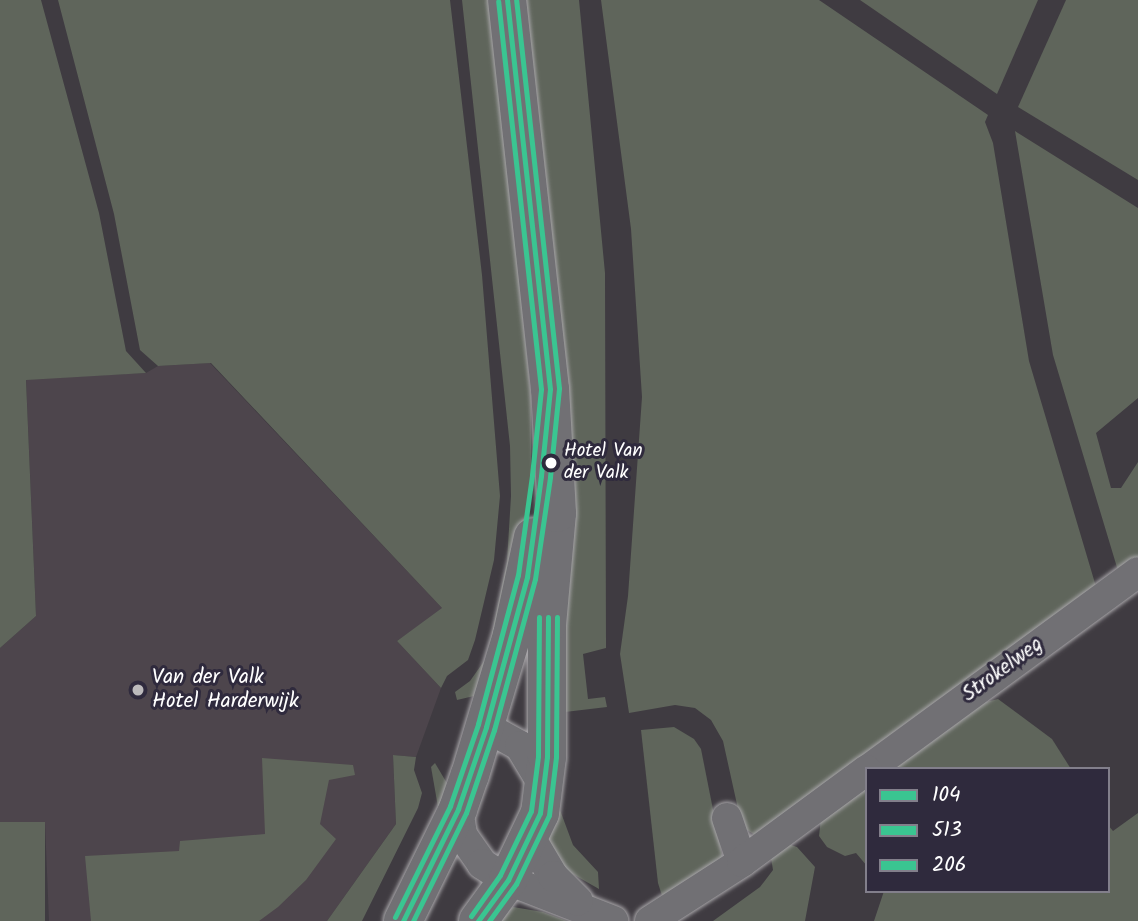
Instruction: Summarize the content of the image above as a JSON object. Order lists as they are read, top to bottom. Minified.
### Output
{"streets":{"street":["Strokelweg"]},"places":["Hotel Van der Valk","Van der Valk Hotel Harderwijk"],"lines":["transit line 104","transit line 513","transit line 206"],"legend":["104","513","206"]}
